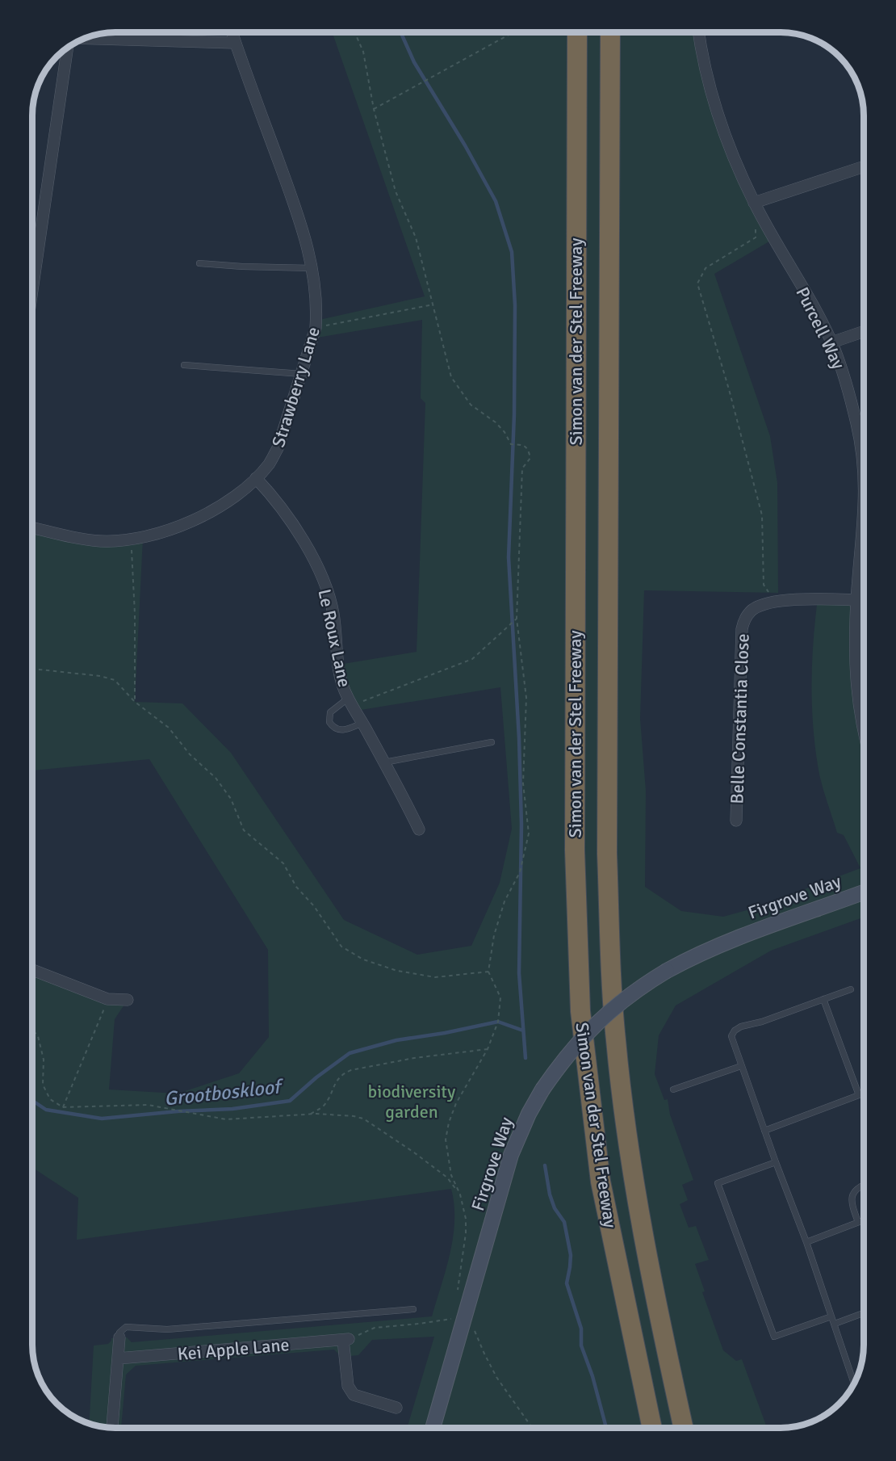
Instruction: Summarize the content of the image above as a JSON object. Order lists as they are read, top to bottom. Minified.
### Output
{"streets":{"highway":["Simon van der Stel Freeway"],"street":["Purcell Way","Strawberry Lane","Le Roux Lane","Belle Constantia Close","Firgrove Way","Kei Apple Lane"]},"crossings":[["Purcell Way","Belle Constantia Close"],["Strawberry Lane","Le Roux Lane"]],"water":["Grootboskloof"],"parks":["biodiversity garden"]}
